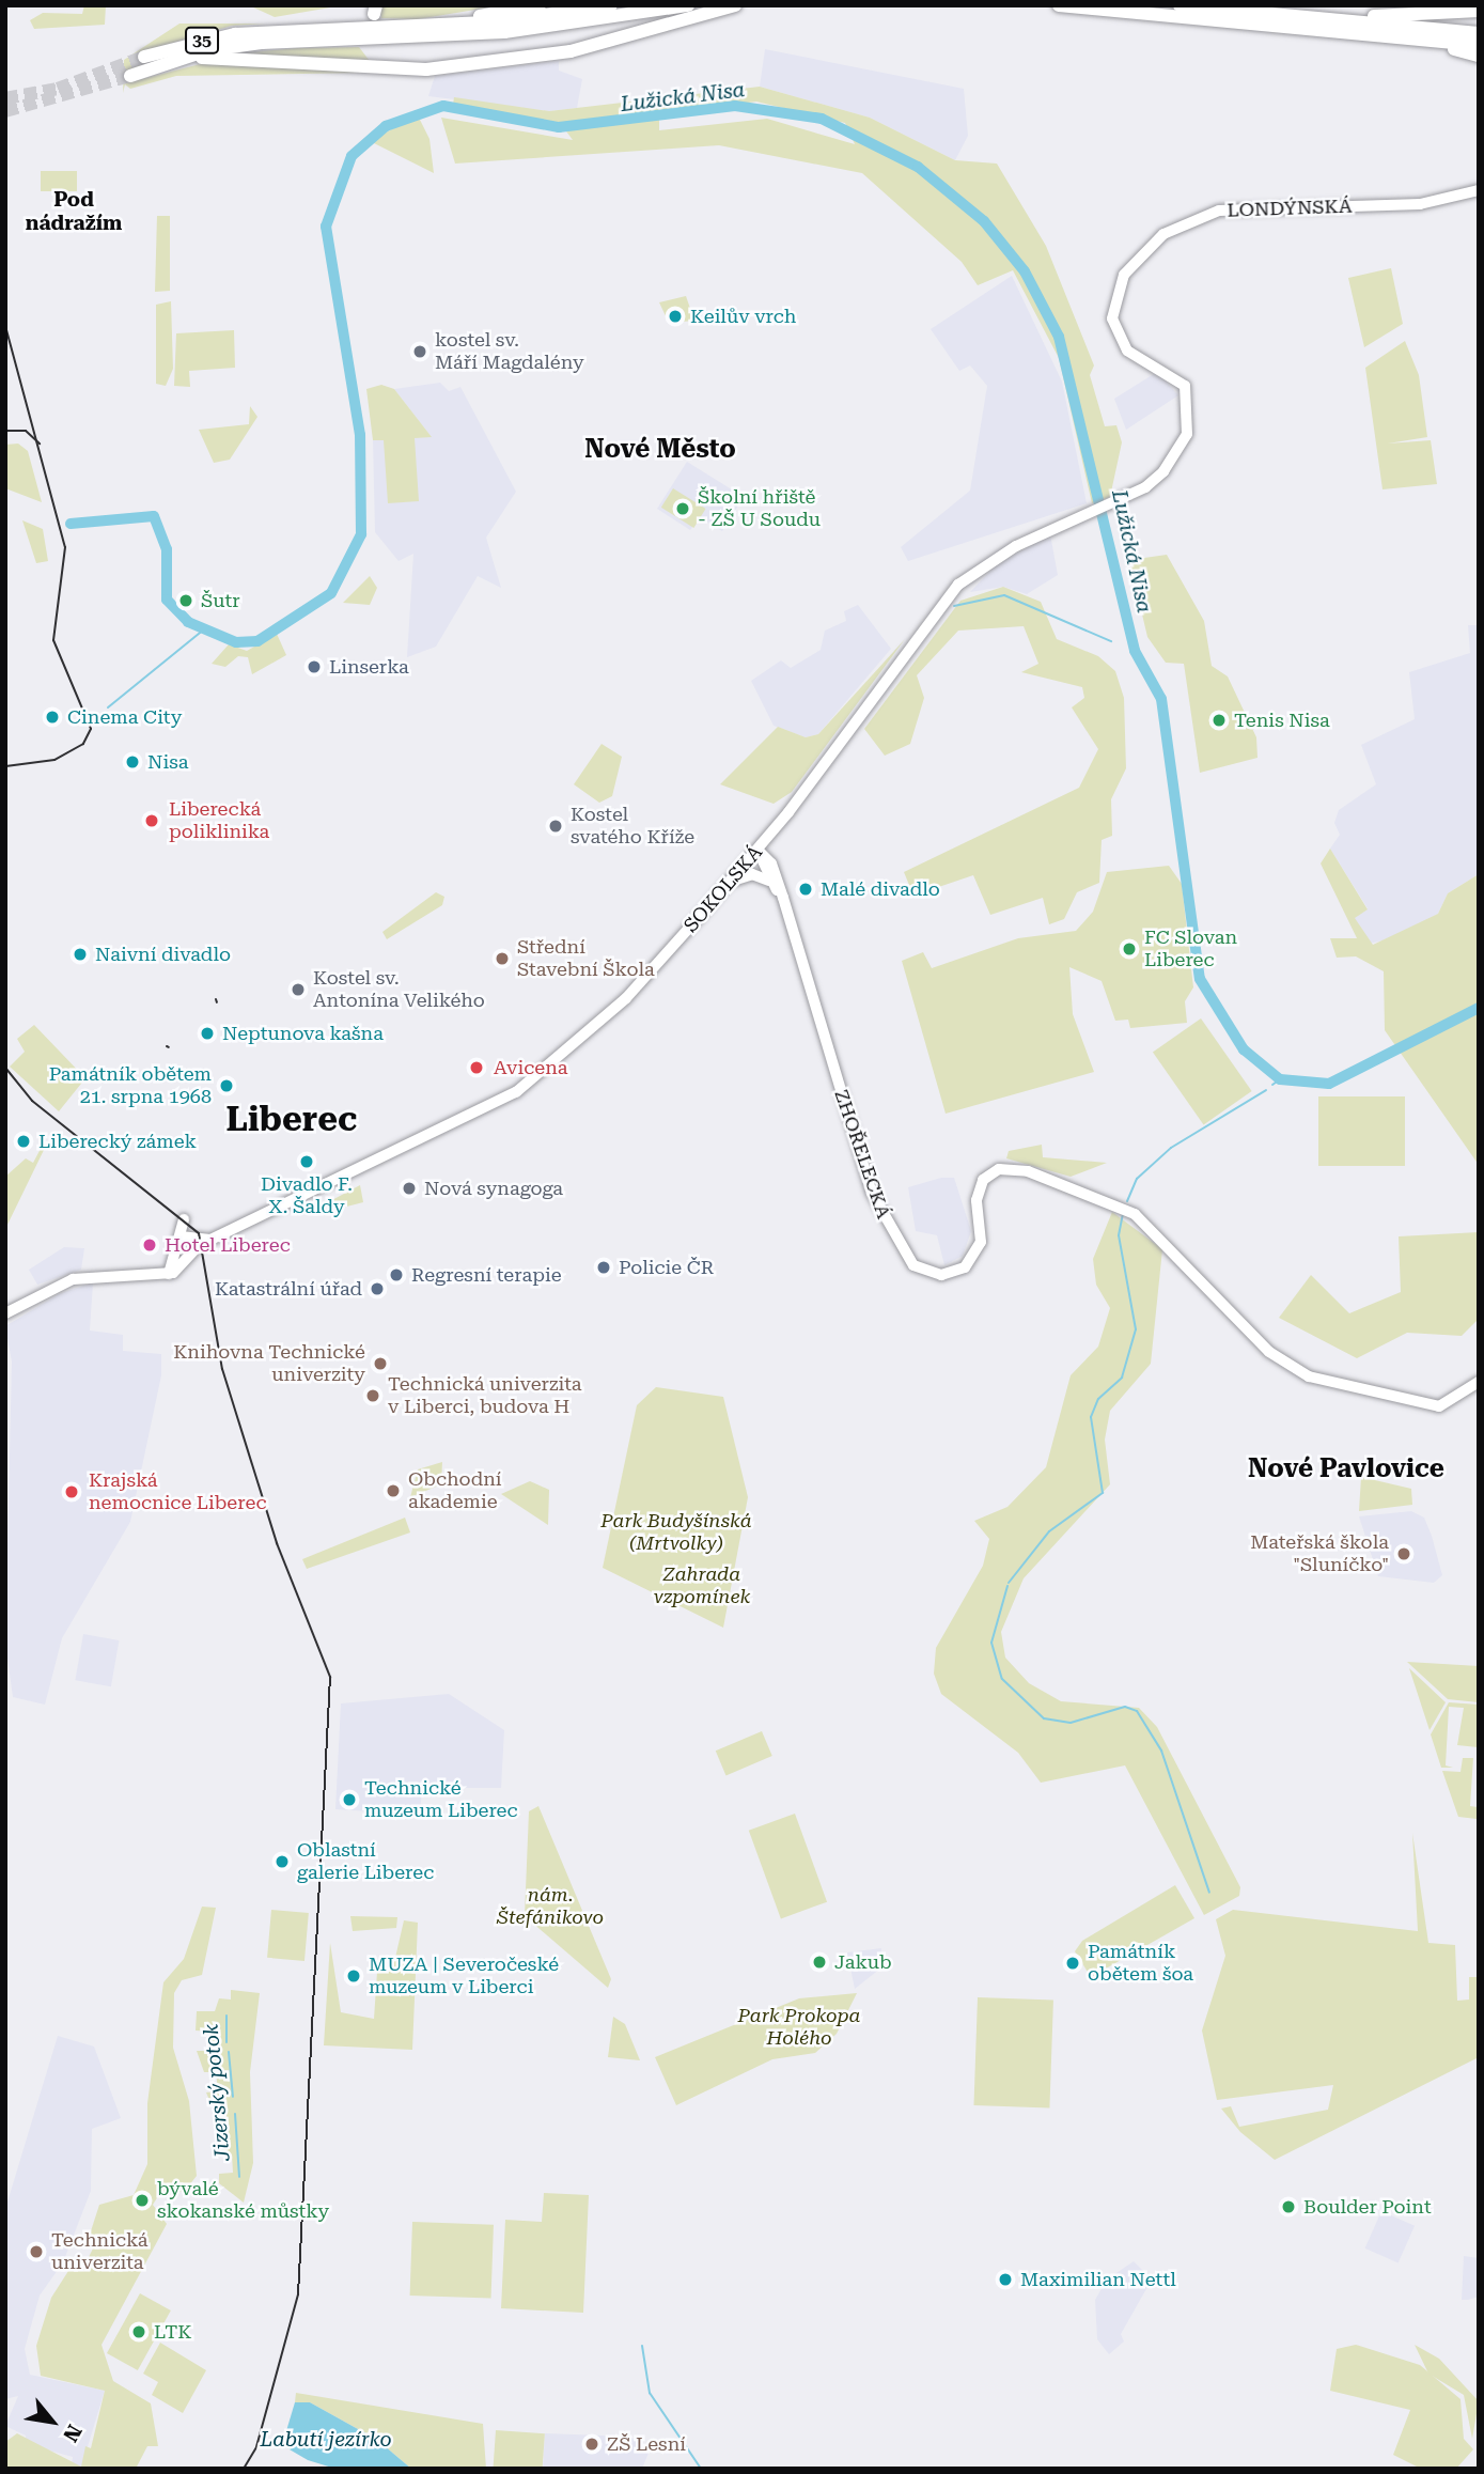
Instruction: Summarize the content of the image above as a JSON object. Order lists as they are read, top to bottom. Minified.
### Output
{"streets":{"highway":["35"],"main road":["LONDÝNSKÁ","SOKOLSKÁ","ZHOŘELECKÁ"]},"crossings":[["LONDÝNSKÁ","SOKOLSKÁ"],["SOKOLSKÁ","ZHOŘELECKÁ"]],"districts":["Pod nádražím","Nové Město","Liberec","Nové Pavlovice"],"water":["Lužická Nisa","Jizerský potok","Labutí jezírko"],"parks":["Park Budyšínská (Mrtvolky)","Zahrada vzpomínek","nám. Štefánikovo","Park Prokopa Holého"],"places":["Keilův vrch","kostel sv. Máří Magdalény","Školní hřiště - ZŠ U Soudu","Šutr","Linserka","Cinema City","Tenis Nisa","Nisa","Liberecká poliklinika","Kostel svatého Kříže","Malé divadlo","FC Slovan Liberec","Naivní divadlo","Střední Stavební Škola","Kostel sv. Antonína Velikého","Neptunova kašna","Avicena","Památník obětem 21. srpna 1968","Liberecký zámek","Divadlo F. X. Šaldy","Nová synagoga","Hotel Liberec","Policie ČR","Regresní terapie","Katastrální úřad","Knihovna Technické univerzity","Technická univerzita v Liberci, budova H","Obchodní akademie","Krajská nemocnice Liberec","Mateřská škola \"Sluníčko\"","Technické muzeum Liberec","Oblastní galerie Liberec","Jakub","Památník obětem šoa","MUZA | Severočeské muzeum v Liberci","bývalé skokanské můstky","Boulder Point","Technická univerzita","Maximilian Nettl","LTK","ZŠ Lesní"],"north":"bottom right"}
